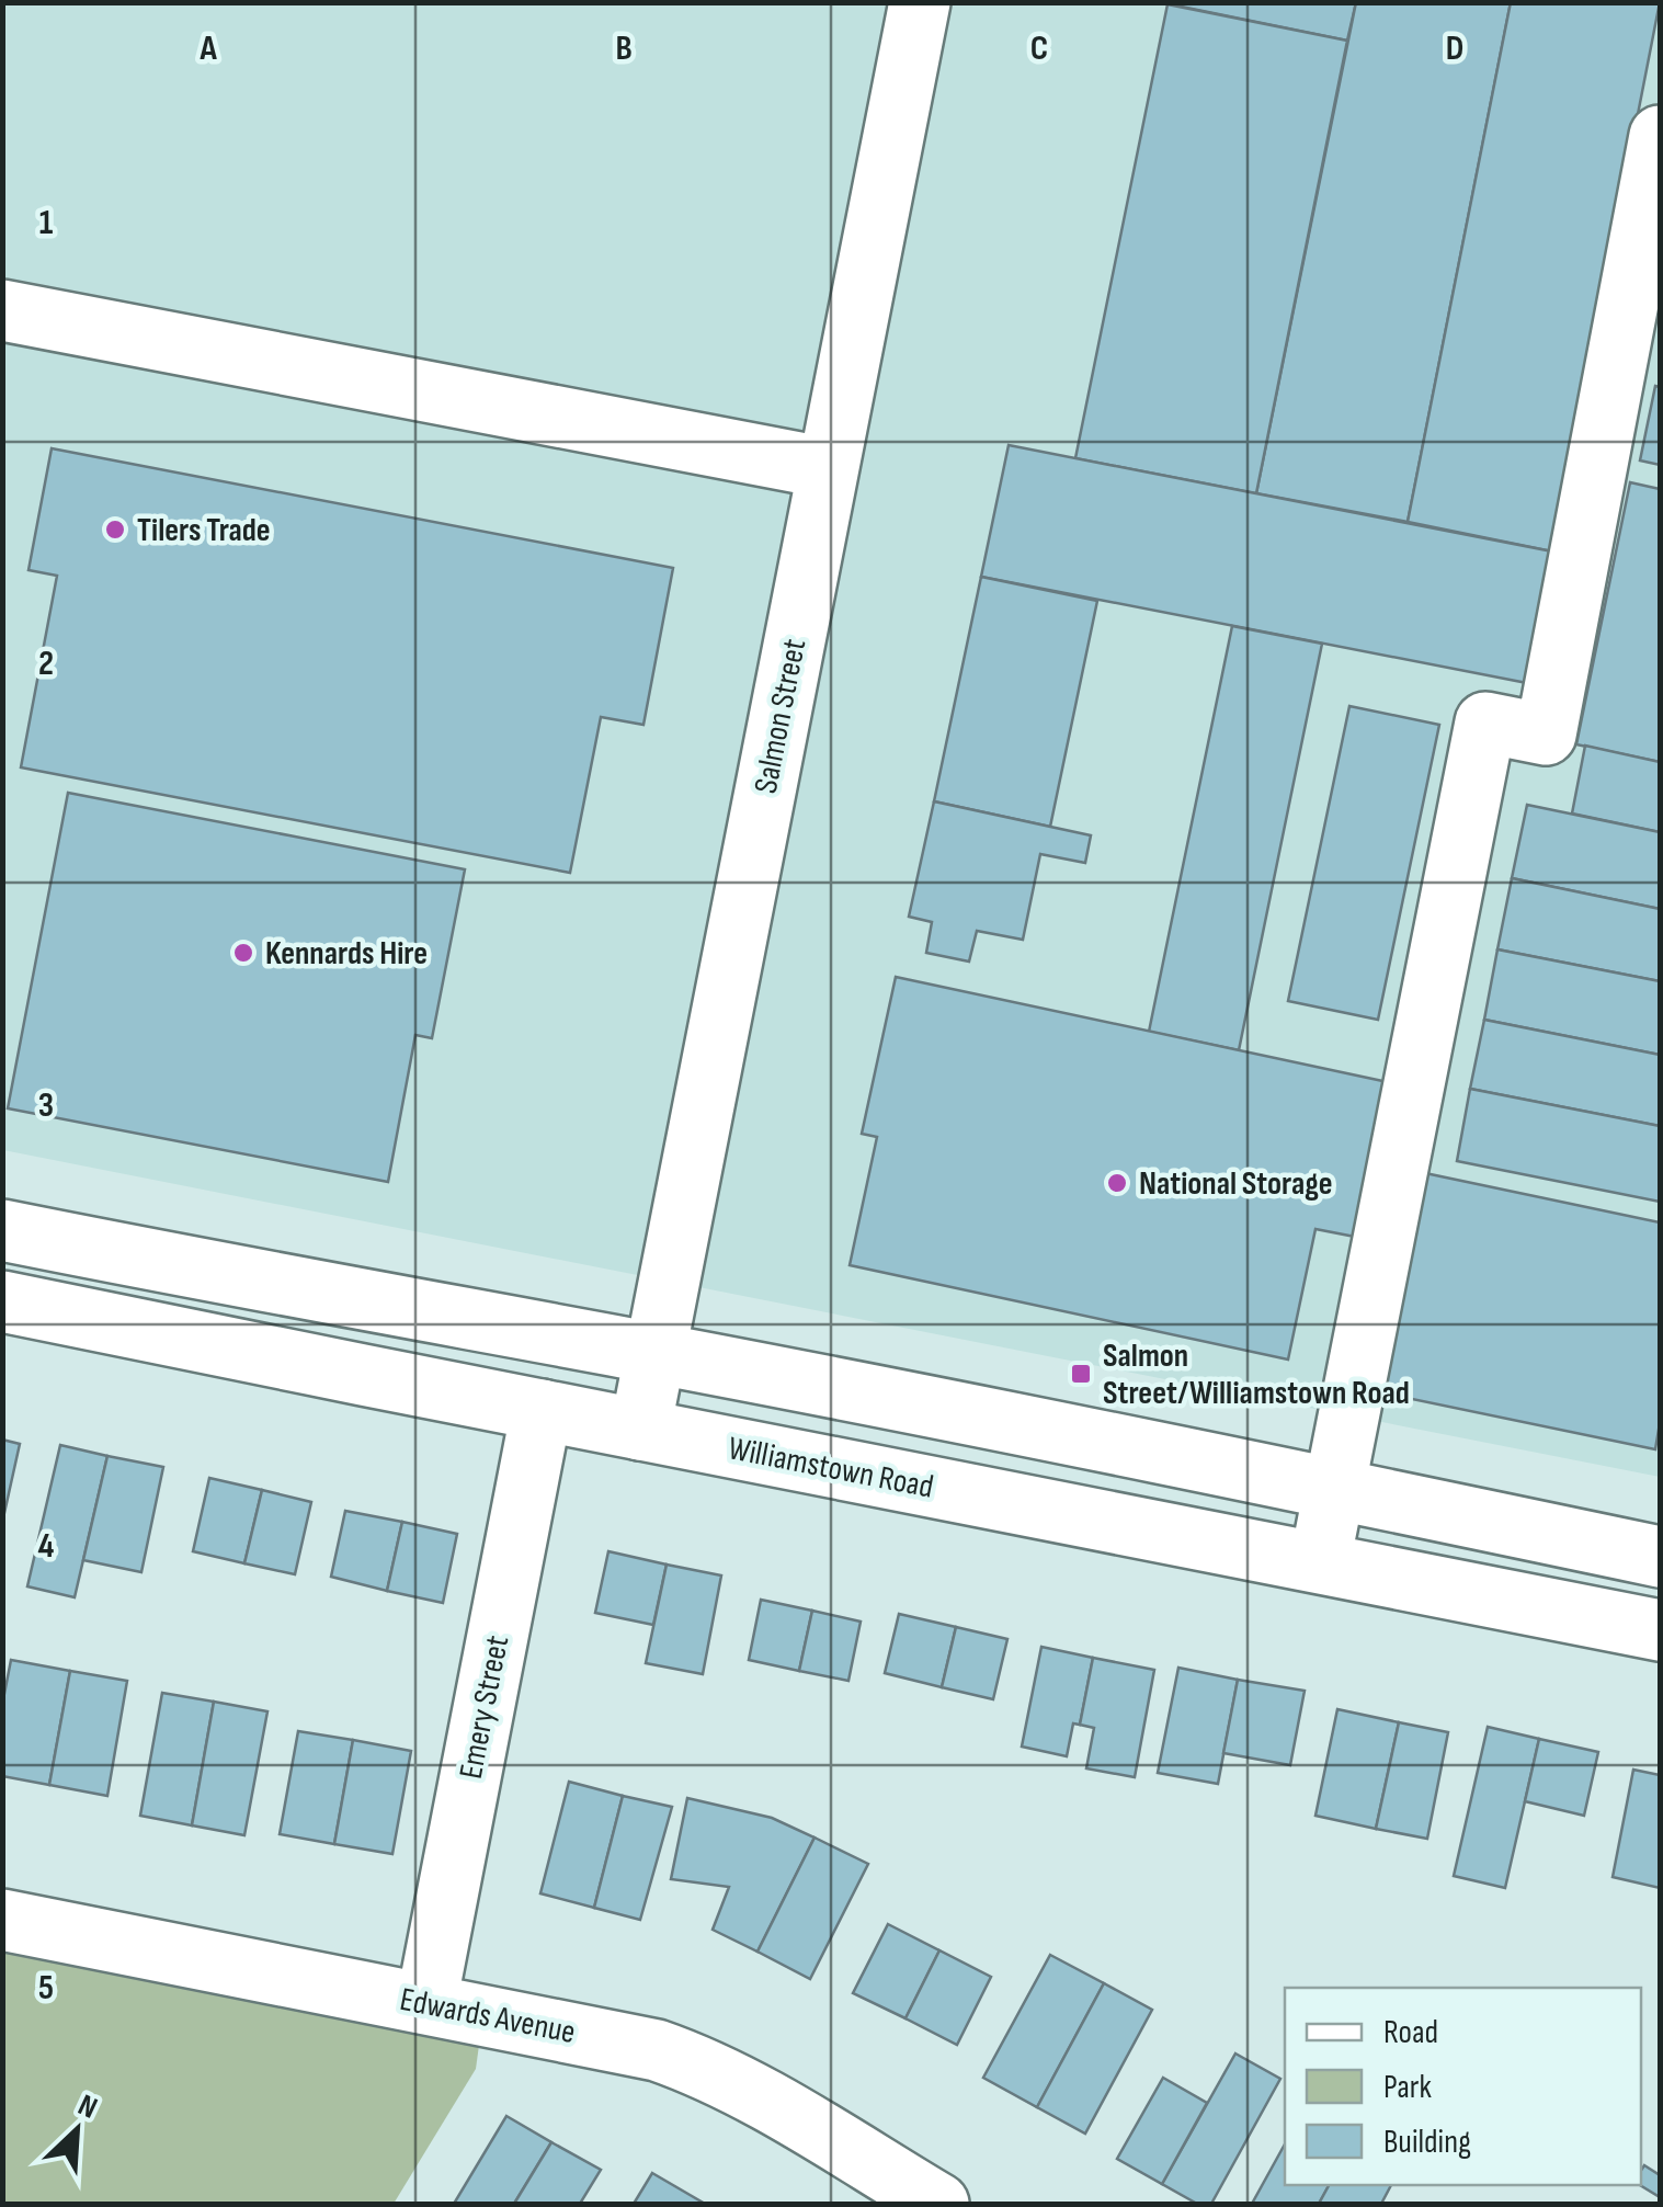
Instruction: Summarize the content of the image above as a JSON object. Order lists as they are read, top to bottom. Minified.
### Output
{"streets":{"main road":["Salmon Street","Williamstown Road","Emery Street","Edwards Avenue"]},"crossings":[["Salmon Street","Williamstown Road"],["Williamstown Road","Emery Street"],["Emery Street","Edwards Avenue"]],"places":{"other":["Tilers Trade","Kennards Hire","National Storage"],"transit":["Salmon Street/Williamstown Road"]},"legend":["Road","Park","Building"],"north":"top right","grid":{"columns":["A","B","C","D"],"rows":["1","2","3","4","5"]}}
